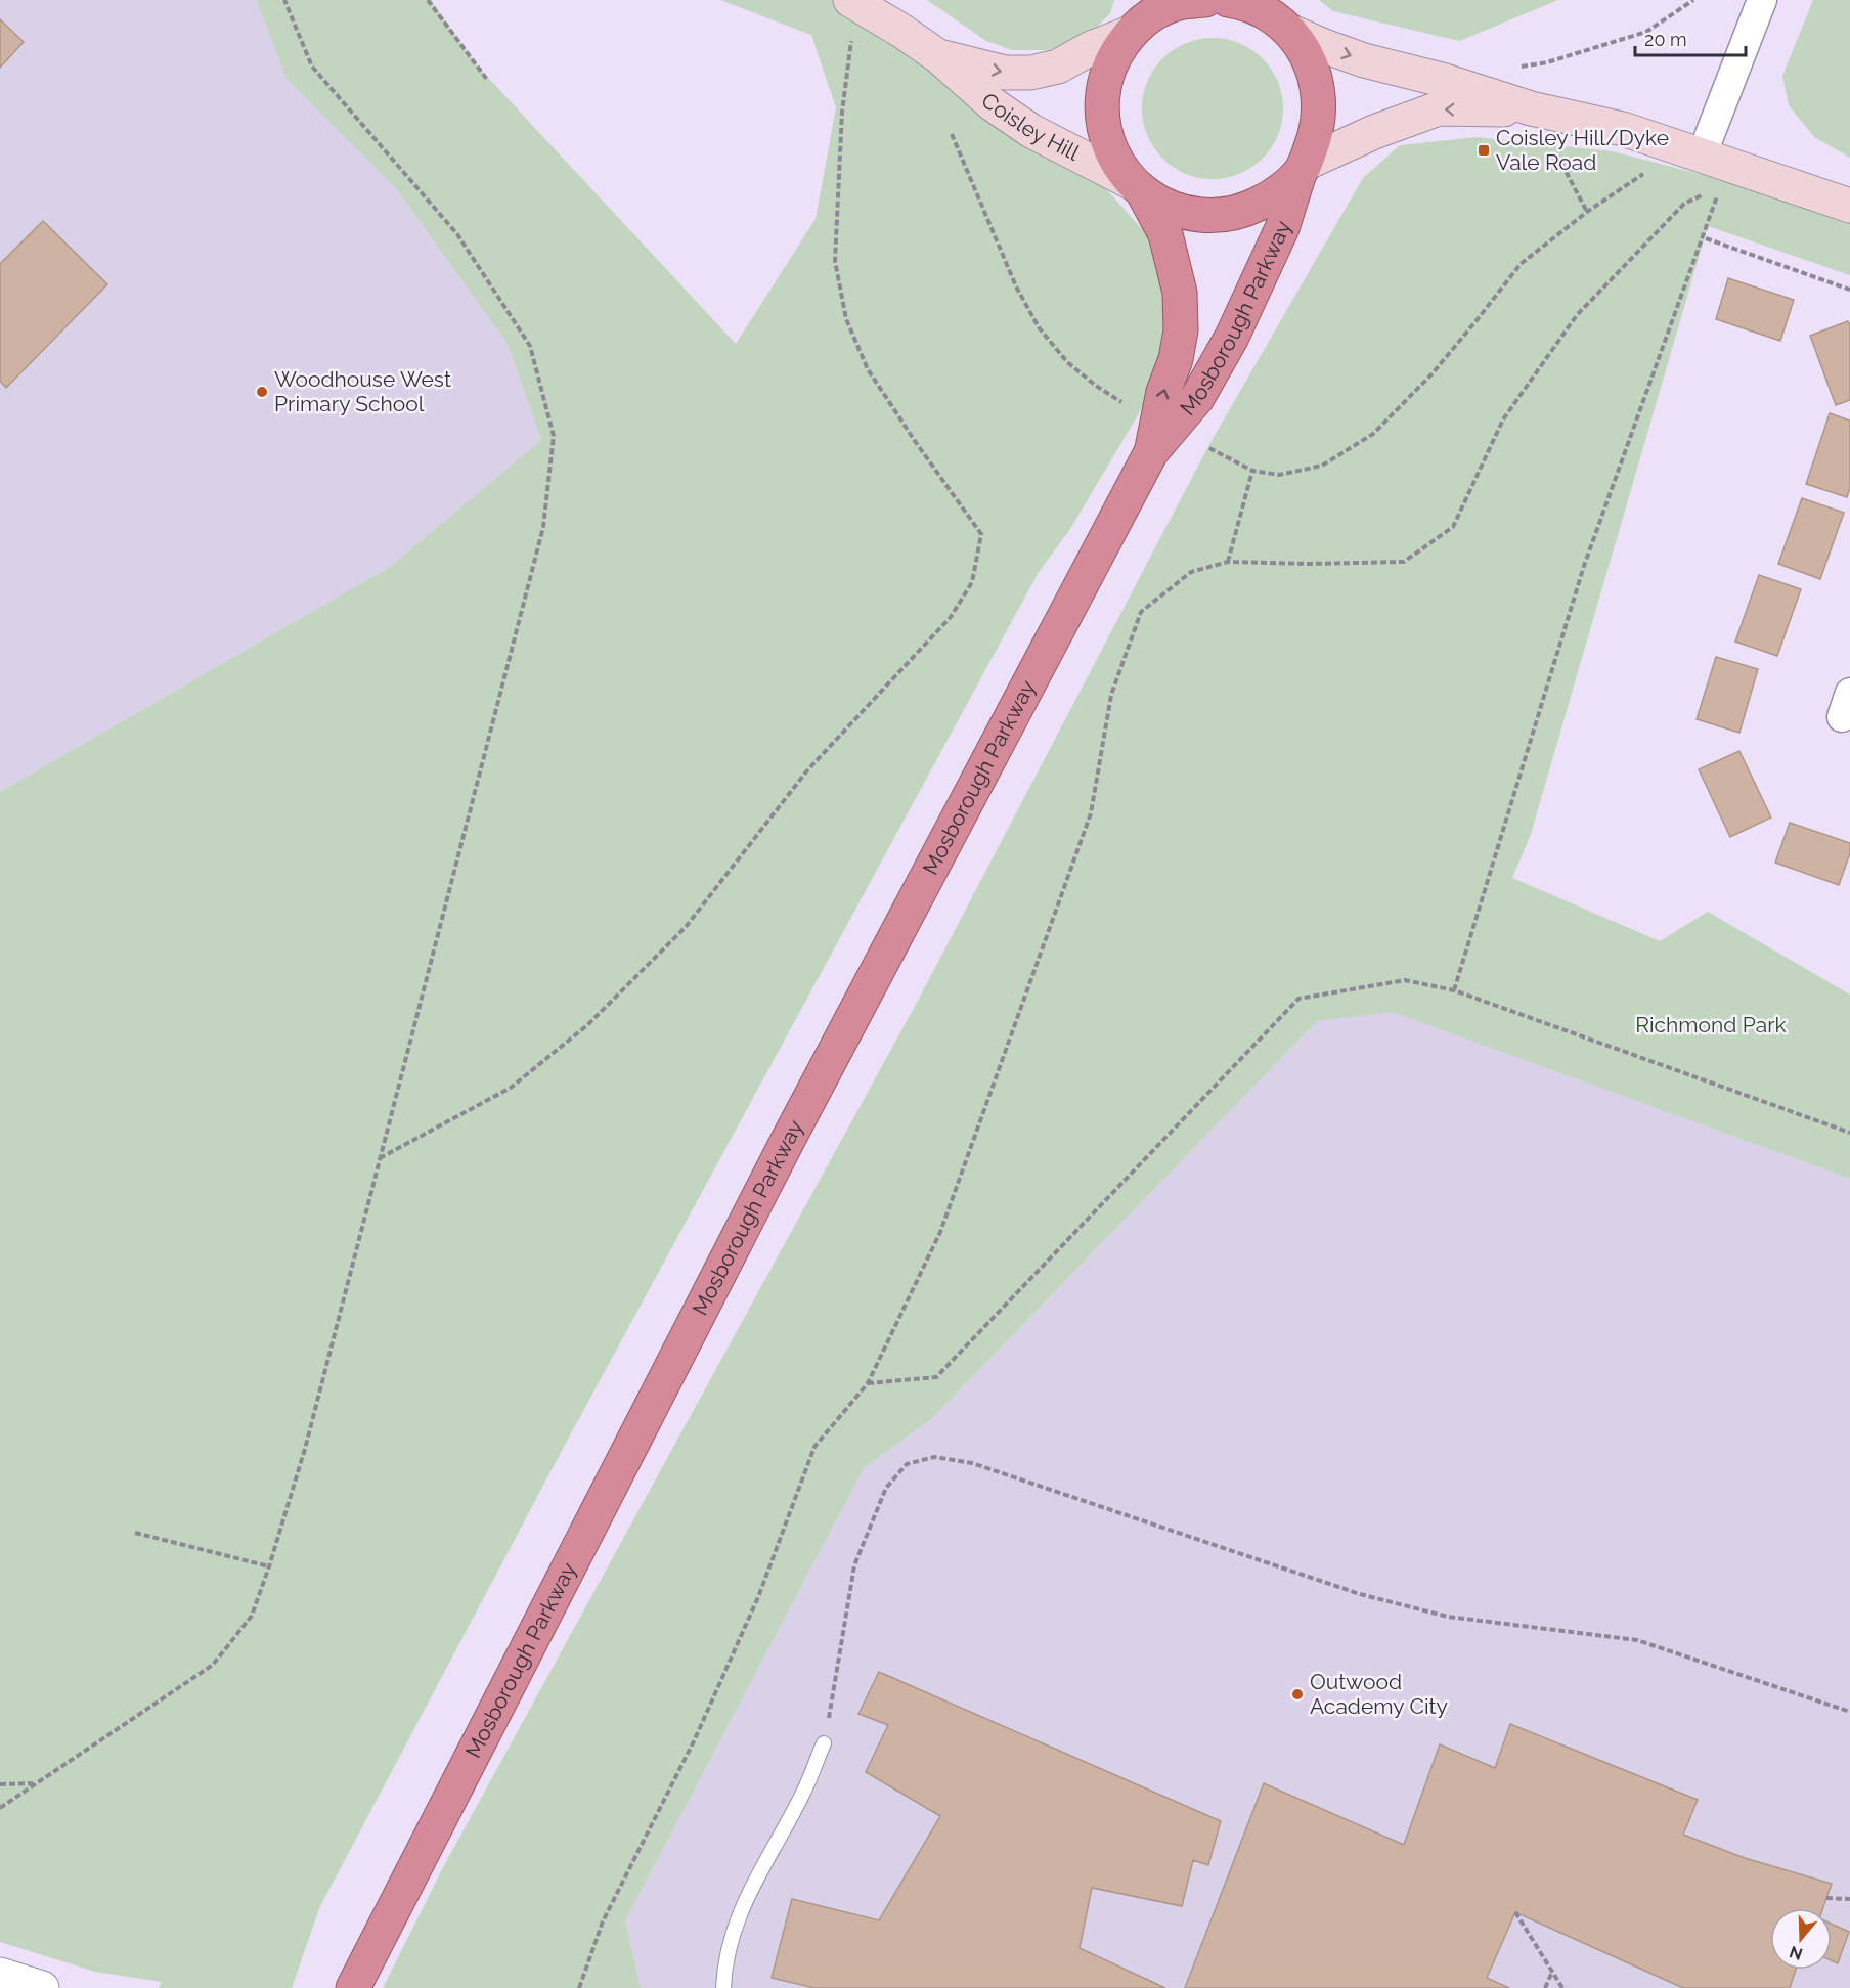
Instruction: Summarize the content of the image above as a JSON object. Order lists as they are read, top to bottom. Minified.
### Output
{"streets":{"highway":["Mosborough Parkway"],"main road":["Coisley Hill"]},"crossings":[["Coisley Hill","Mosborough Parkway"]],"one_way":["Coisley Hill"],"parks":["Richmond Park"],"places":{"transit":["Coisley Hill/Dyke Vale Road"],"other":["Woodhouse West Primary School","Outwood Academy City"]},"scale_bar":"20 m","north":"bottom"}
